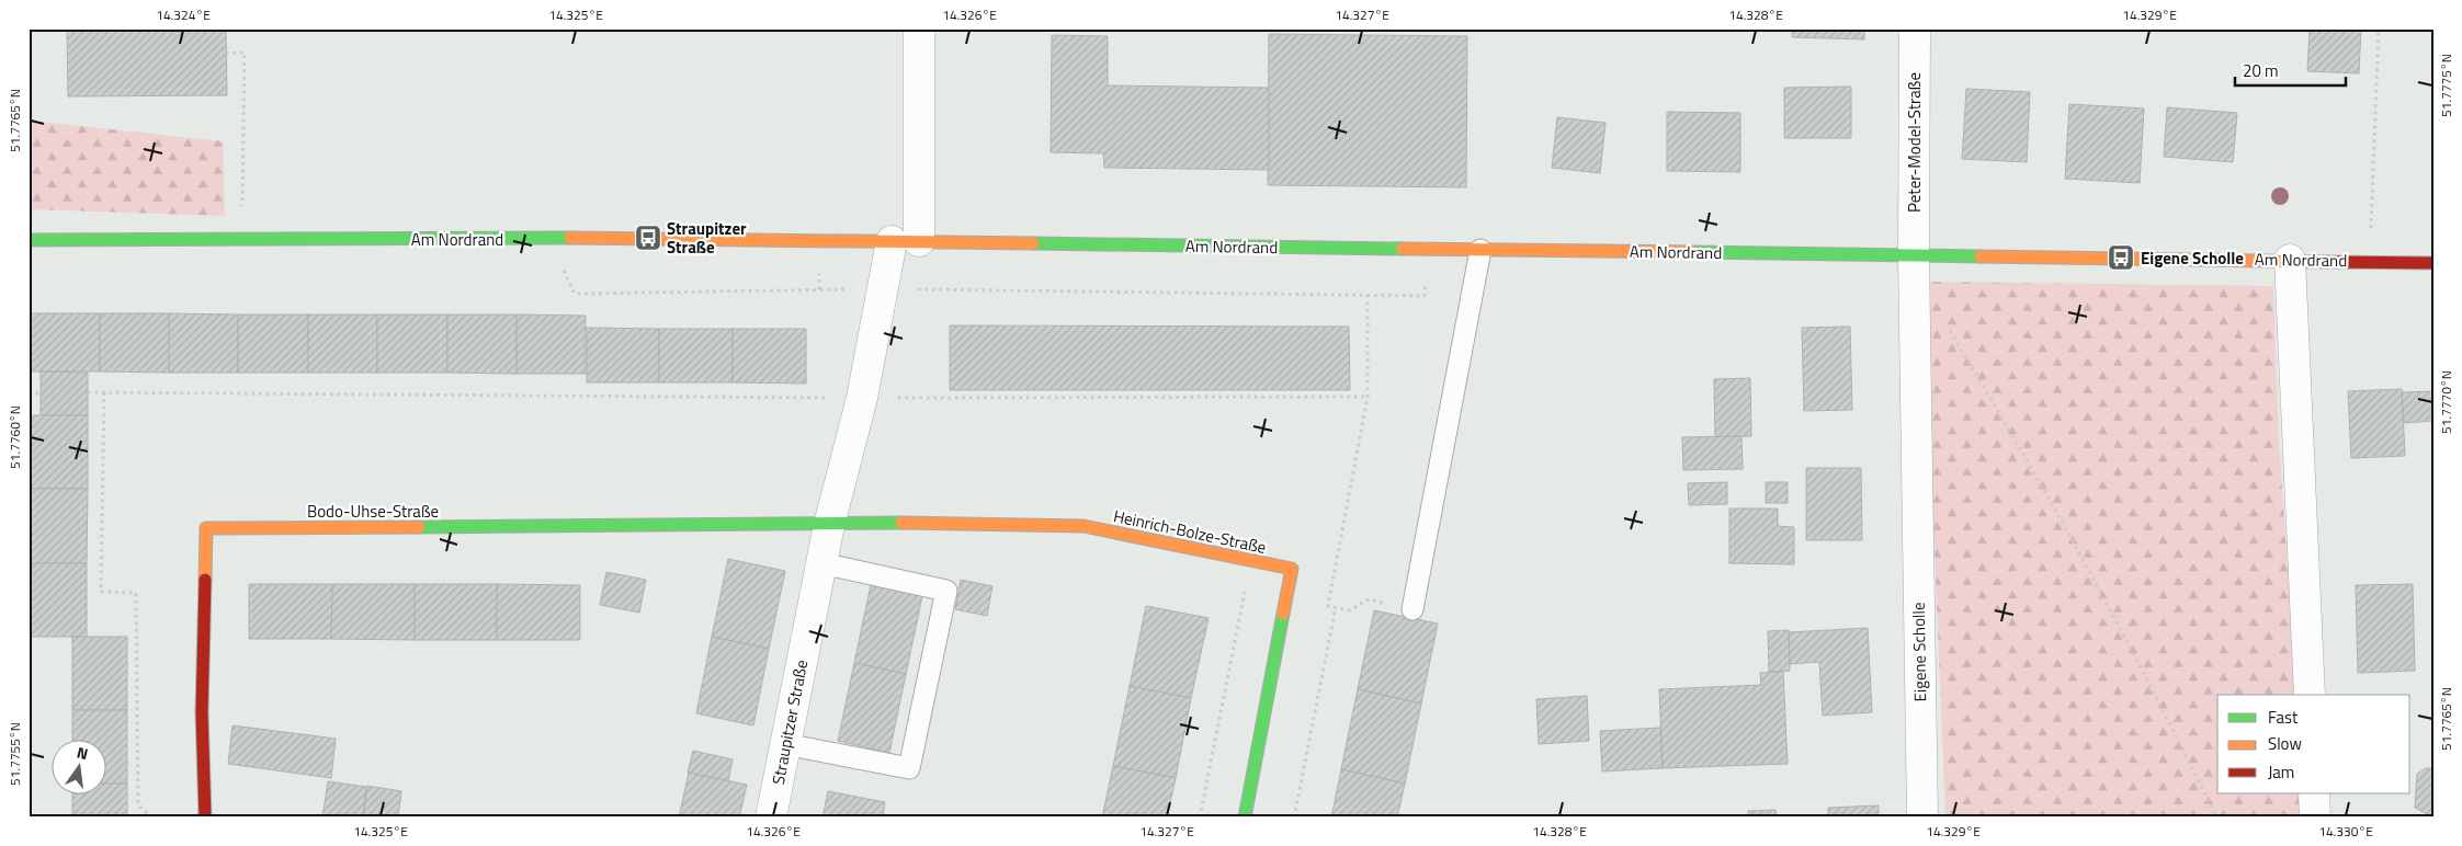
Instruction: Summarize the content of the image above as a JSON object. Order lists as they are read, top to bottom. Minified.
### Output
{"streets":{"street":["Peter-Model-Straße","Am Nordrand","Bodo-Uhse-Straße","Heinrich-Bolze-Straße","Eigene Scholle","Straupitzer Straße"]},"crossings":[["Peter-Model-Straße","Am Nordrand"],["Peter-Model-Straße","Eigene Scholle"],["Am Nordrand","Eigene Scholle"],["Am Nordrand","Straupitzer Straße"],["Bodo-Uhse-Straße","Heinrich-Bolze-Straße"],["Bodo-Uhse-Straße","Straupitzer Straße"],["Heinrich-Bolze-Straße","Straupitzer Straße"]],"places":{"bus stop":["Straupitzer Straße","Eigene Scholle"]},"legend":["Fast","Slow","Jam"],"scale_bar":"20 m","north":"top","coordinates":["14.324°E","14.325°E","14.326°E","14.327°E","14.328°E","14.329°E","51.7775°N","51.7765°N","51.7770°N","51.7760°N","51.7755°N","14.330°E"]}
